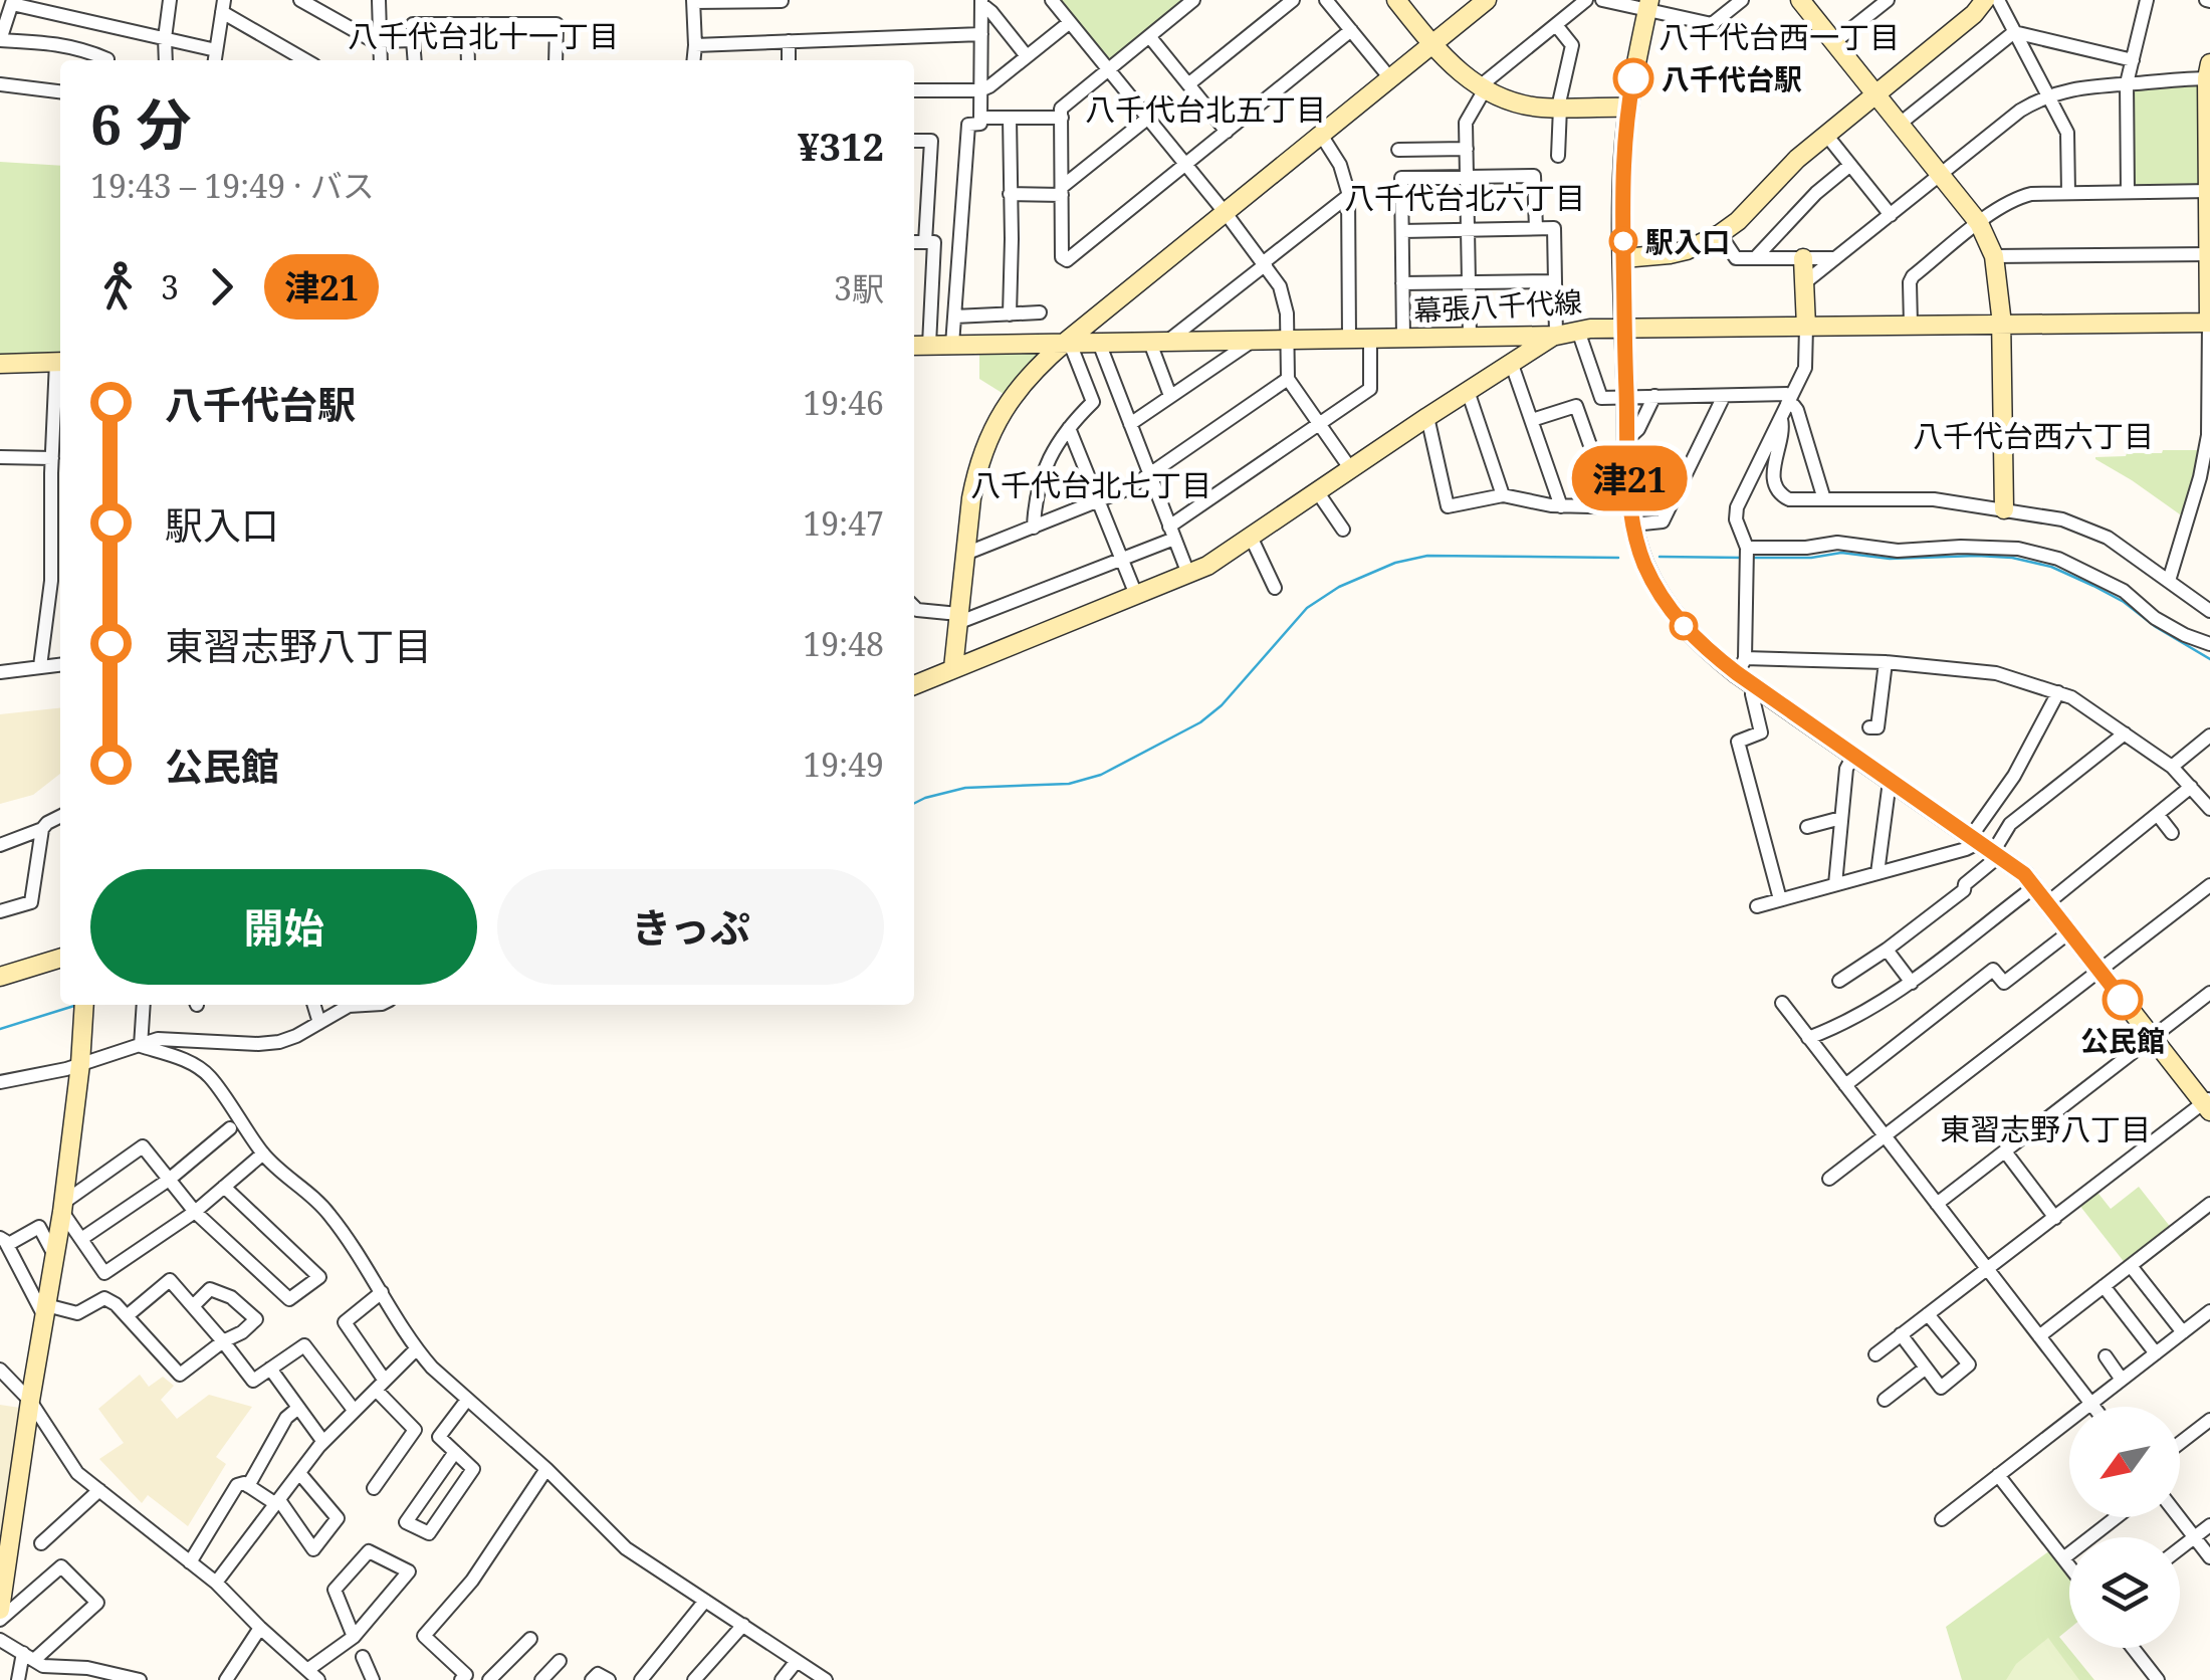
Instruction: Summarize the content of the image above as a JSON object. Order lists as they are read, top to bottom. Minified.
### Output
{"streets":{"street":["幕張八千代線"]},"districts":["八千代台北十一丁目","八千代台西一丁目","八千代台北五丁目","八千代台北六丁目","八千代台西六丁目","八千代台北七丁目","東習志野八丁目"],"places":["八千代台駅","駅入口","公民館"],"lines":["bus line 津21"],"north":"bottom left","page":{"on_map":"津21","heading":["6 分","19:43 – 19:49 · バス","¥312"],"legs":["3","津21","3駅"],"list":[{"name":"八千代台駅","value":"19:46"},{"name":"駅入口","value":"19:47"},{"name":"東習志野八丁目","value":"19:48"},{"name":"公民館","value":"19:49"}],"buttons":["開始","きっぷ"]}}
